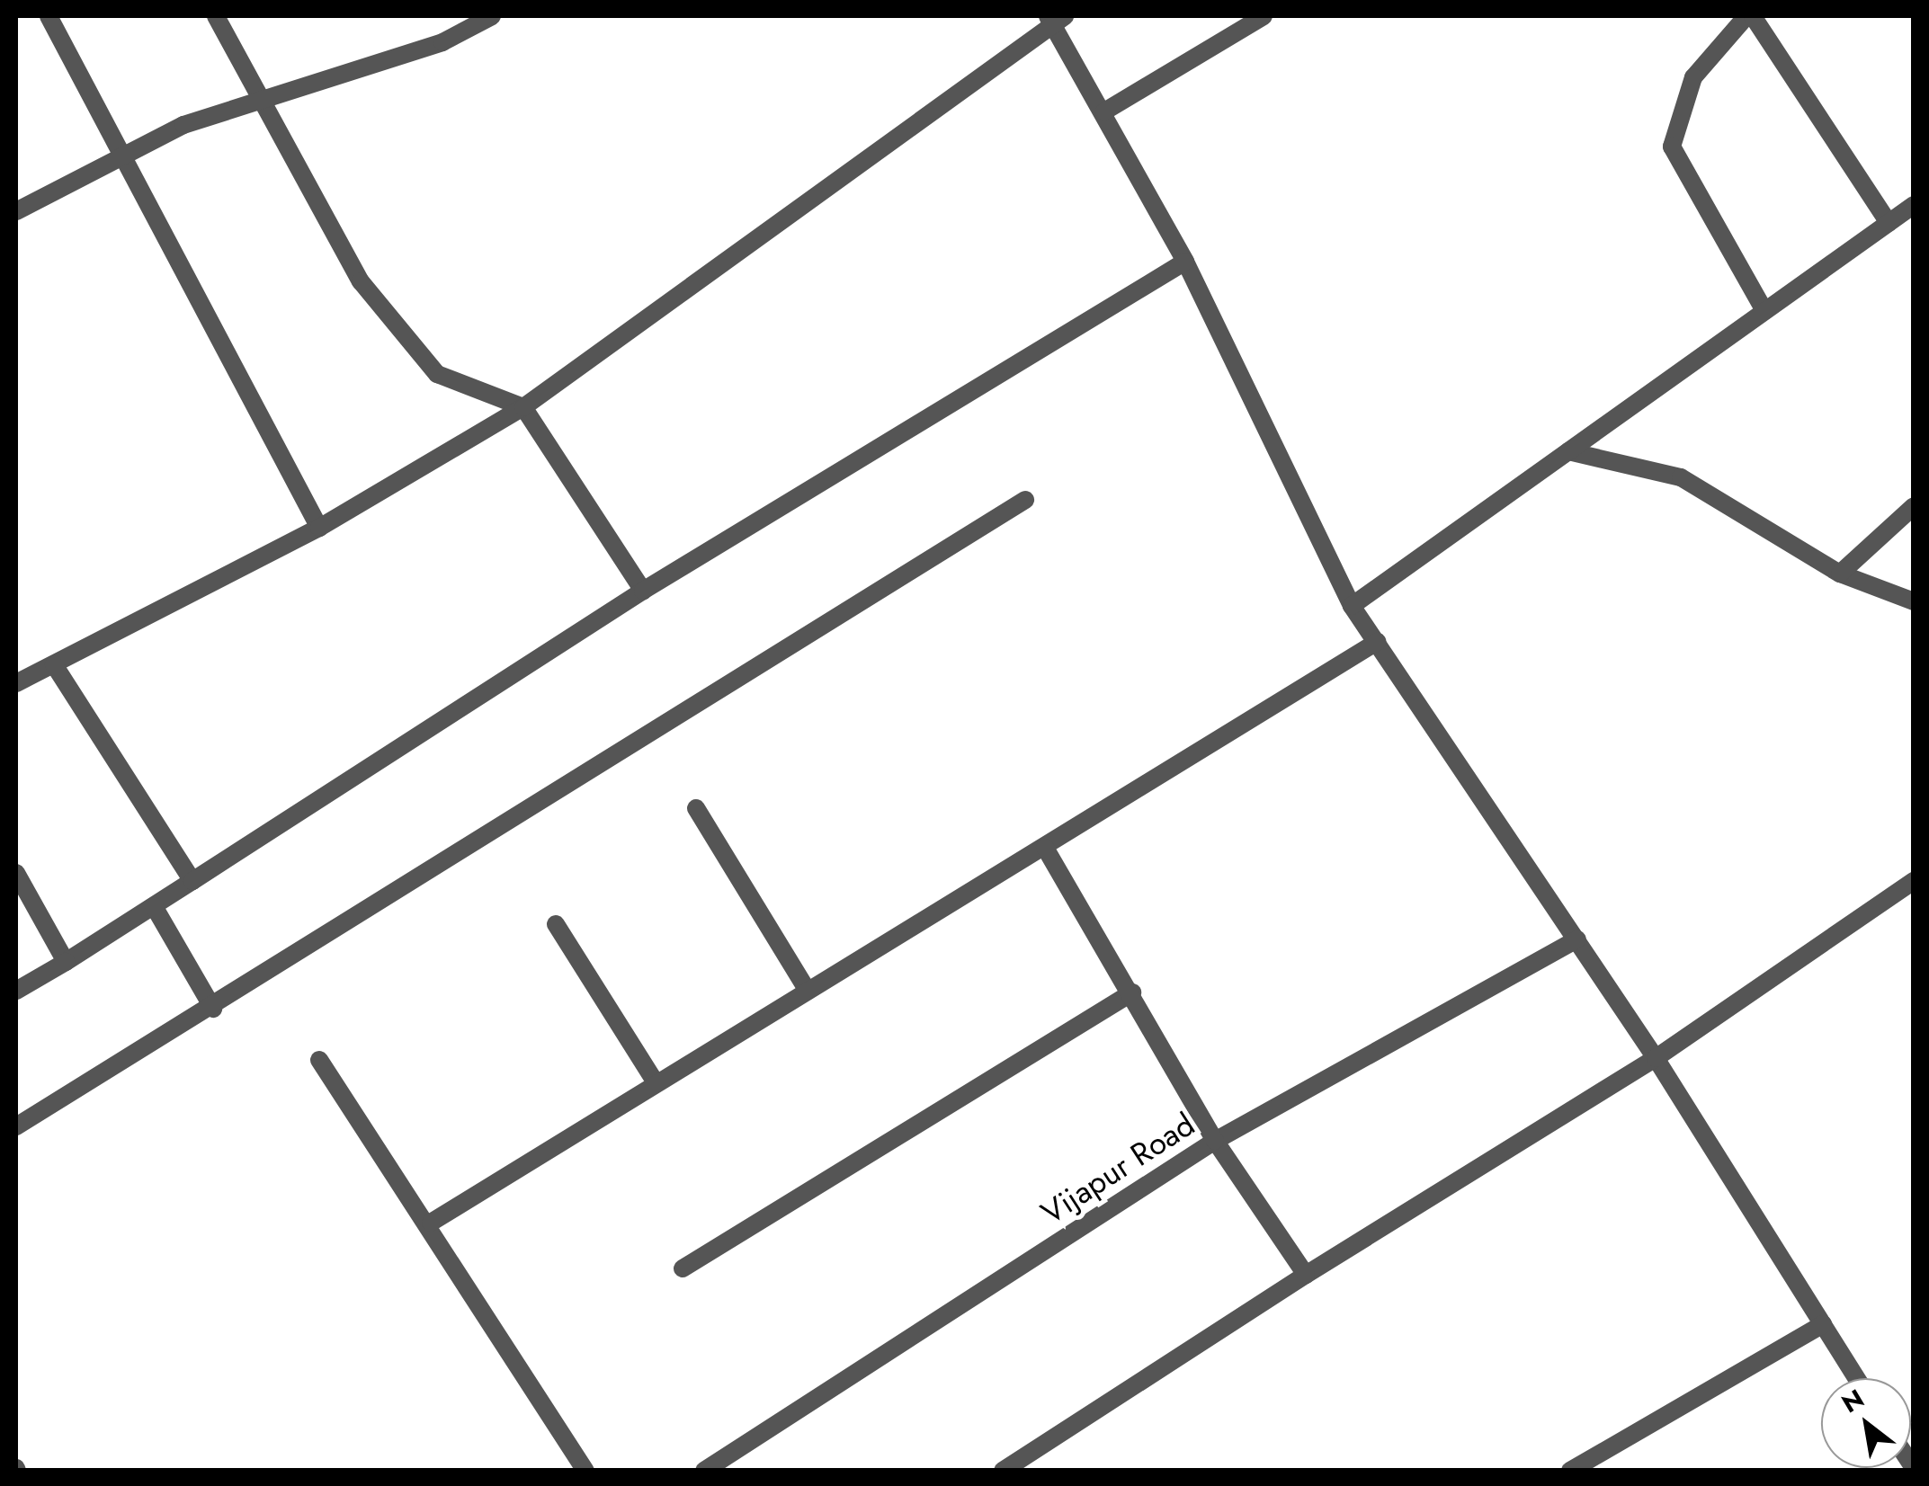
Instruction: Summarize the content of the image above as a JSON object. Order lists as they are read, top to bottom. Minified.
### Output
{"streets":{"street":["Vijapur Road"]},"north":"top left"}
